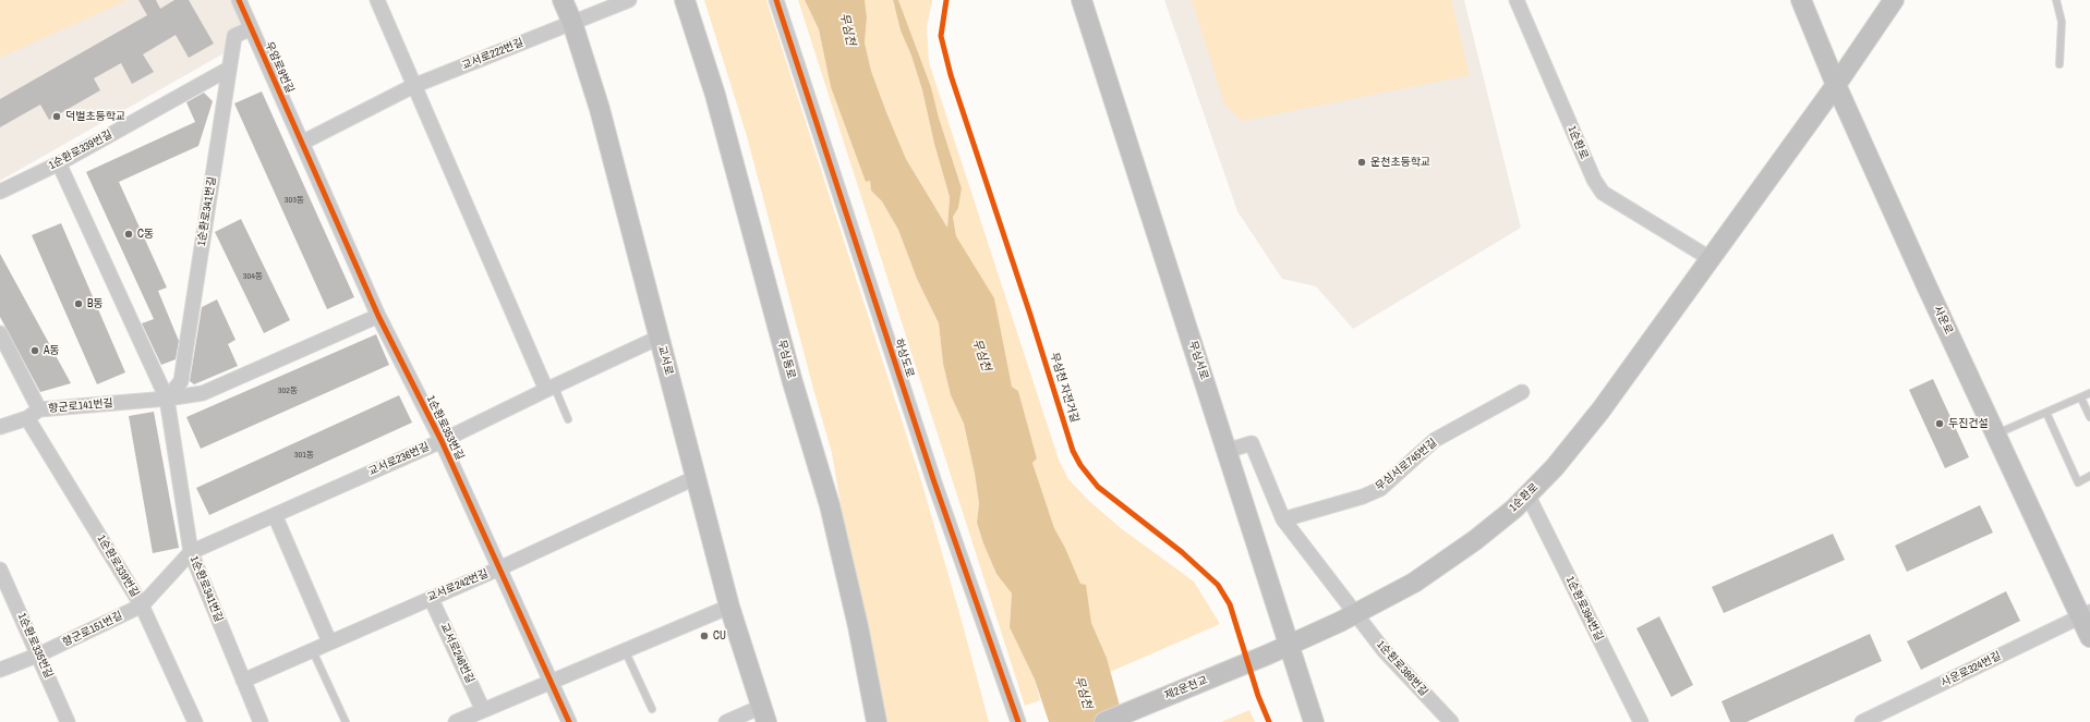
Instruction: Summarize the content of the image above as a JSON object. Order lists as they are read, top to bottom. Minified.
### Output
{"streets":{"street":["교서로222번길","우암로9번길","1순환로","1순환로339번길","1순환로341번길","사운로","하상도로","무심동로","교서로","무심서로","향군로141번길","1순환로353번길","교서로236번길","무심서로745번길","교서로242번길","1순환로394번길","향군로151번길","1순환로335번길","교서로246번길","1순환로386번길","사운로324번길","제2운천교"],"cycle path":["무심천 자전거길"]},"crossings":[["교서로222번길","우암로9번길"],["교서로222번길","교서로"],["교서로222번길","1순환로353번길"],["우암로9번길","1순환로341번길"],["우암로9번길","1순환로353번길"],["1순환로","사운로"],["1순환로","무심서로"],["1순환로","1순환로394번길"],["1순환로","1순환로386번길"],["1순환로","제2운천교"],["1순환로339번길","1순환로341번길"],["1순환로339번길","향군로141번길"],["1순환로339번길","향군로151번길"],["1순환로341번길","향군로141번길"],["1순환로341번길","교서로236번길"],["1순환로341번길","교서로242번길"],["1순환로341번길","향군로151번길"],["사운로","사운로324번길"],["교서로","교서로236번길"],["교서로","교서로242번길"],["무심서로","1순환로386번길"],["향군로141번길","1순환로353번길"],["1순환로353번길","교서로236번길"],["1순환로353번길","교서로242번길"],["교서로236번길","향군로151번길"],["무심서로745번길","1순환로386번길"],["교서로242번길","교서로246번길"],["향군로151번길","1순환로335번길"]],"water":["무심천"],"places":["덕벌초등학교","운천초등학교","C동","B동","A동","두진건설","CU"],"house_numbers":["303동","304동","302동","301동"]}
